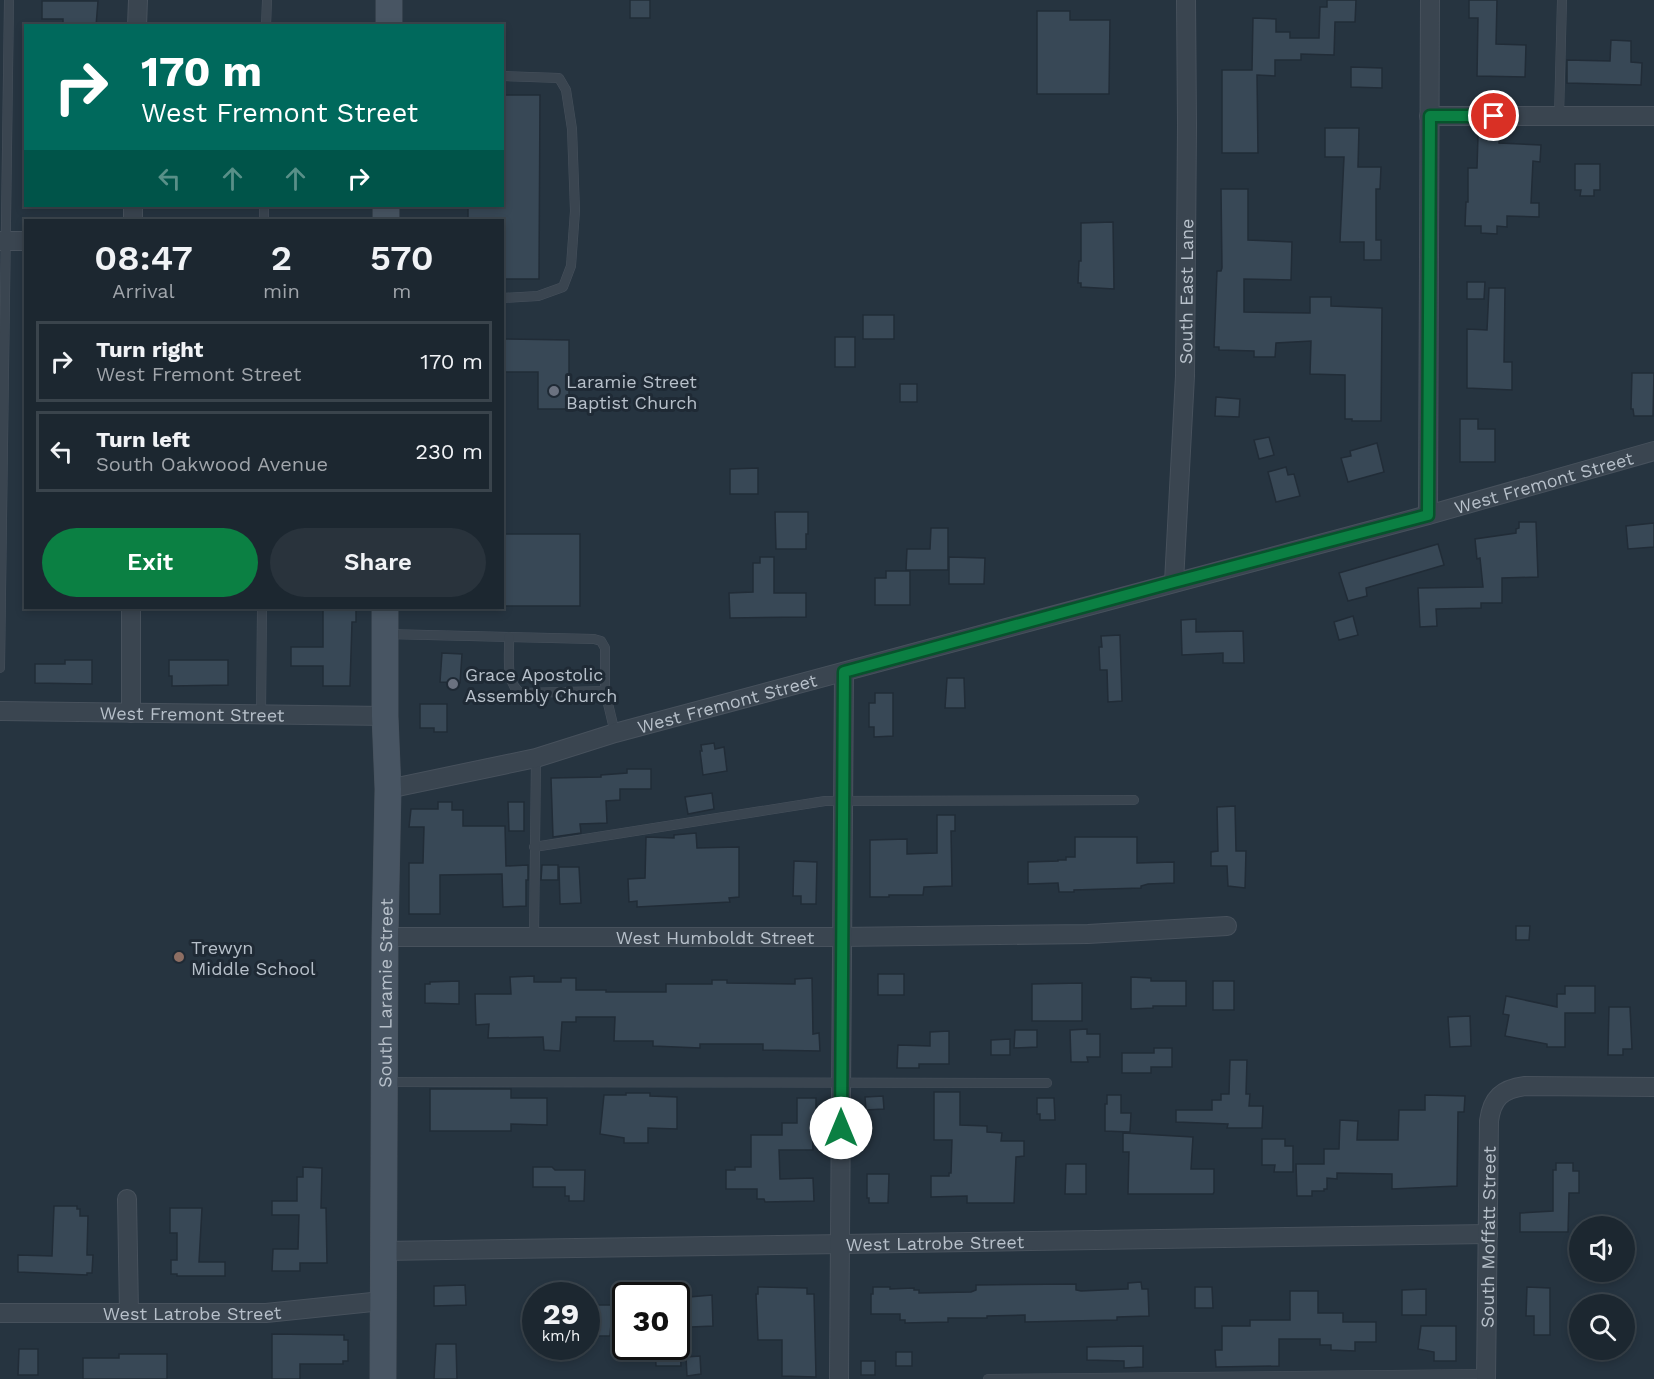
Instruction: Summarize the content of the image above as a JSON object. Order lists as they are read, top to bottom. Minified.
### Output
{"streets":{"street":["South East Lane","West Fremont Street","West Humboldt Street","South Laramie Street","South Moffatt Street","West Latrobe Street"]},"crossings":[["South East Lane","West Fremont Street"],["West Fremont Street","South Laramie Street"],["West Humboldt Street","South Laramie Street"],["South Laramie Street","West Latrobe Street"],["South Moffatt Street","West Latrobe Street"]],"places":["Laramie Street Baptist Church","Grace Apostolic Assembly Church","Trewyn Middle School"],"page":{"turn":["170 m","West Fremont Street"],"eta":["08:47","Arrival","2","min","570","m"],"list":[{"name":"Turn right","note":"West Fremont Street","value":"170 m"},{"name":"Turn left","note":"South Oakwood Avenue","value":"230 m"}],"buttons":["Exit","Share"],"speed":"29 km/h","limit":"30"}}
